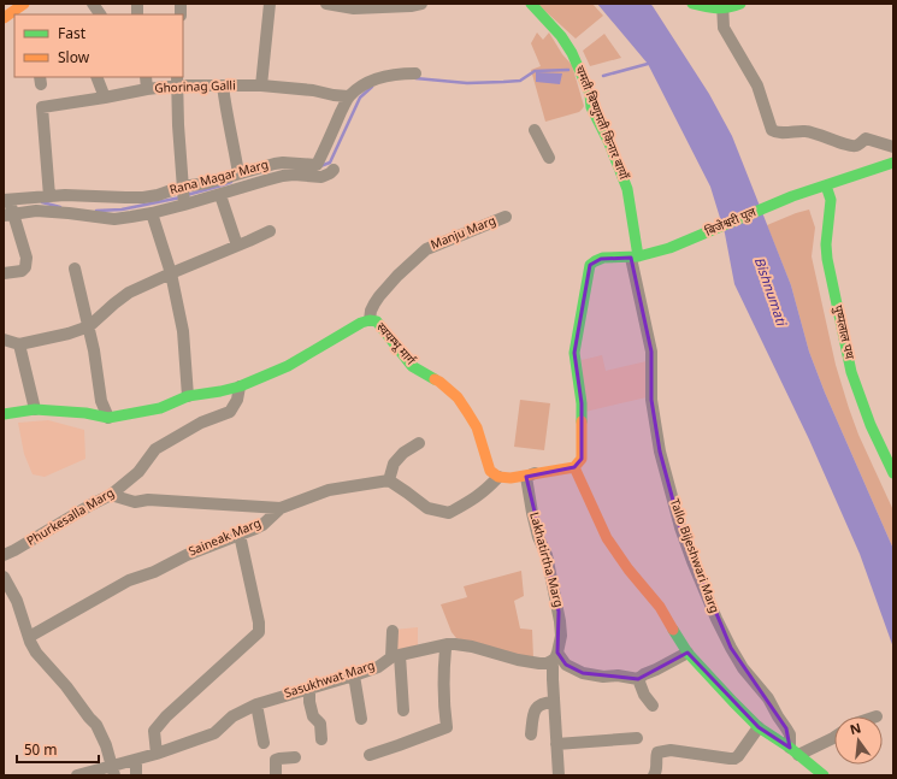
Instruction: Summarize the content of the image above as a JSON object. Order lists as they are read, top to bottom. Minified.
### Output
{"streets":{"main road":["चमती बिष्णुमती किनार बायाँ","बिजेश्वरी पुल","पुष्पलाल पथ","स्वयम्भू मार्ग"],"street":["Ghorinag Galli","Rana Magar Marg","Manju Marg","Phurkesalla Marg","Saineak Marg","Tallo Bijeshwari Marg","Lakhatirtha Marg","Sasukhwat Marg"]},"crossings":[["Ghorinag Galli","Rana Magar Marg"],["चमती बिष्णुमती किनार बायाँ","बिजेश्वरी पुल"],["चमती बिष्णुमती किनार बायाँ","Tallo Bijeshwari Marg"],["बिजेश्वरी पुल","पुष्पलाल पथ"],["बिजेश्वरी पुल","Tallo Bijeshwari Marg"],["Manju Marg","स्वयम्भू मार्ग"],["स्वयम्भू मार्ग","Phurkesalla Marg"],["Lakhatirtha Marg","Sasukhwat Marg"]],"water":["Bishnumati"],"legend":["Fast","Slow"],"scale_bar":"50 m","north":"top"}
